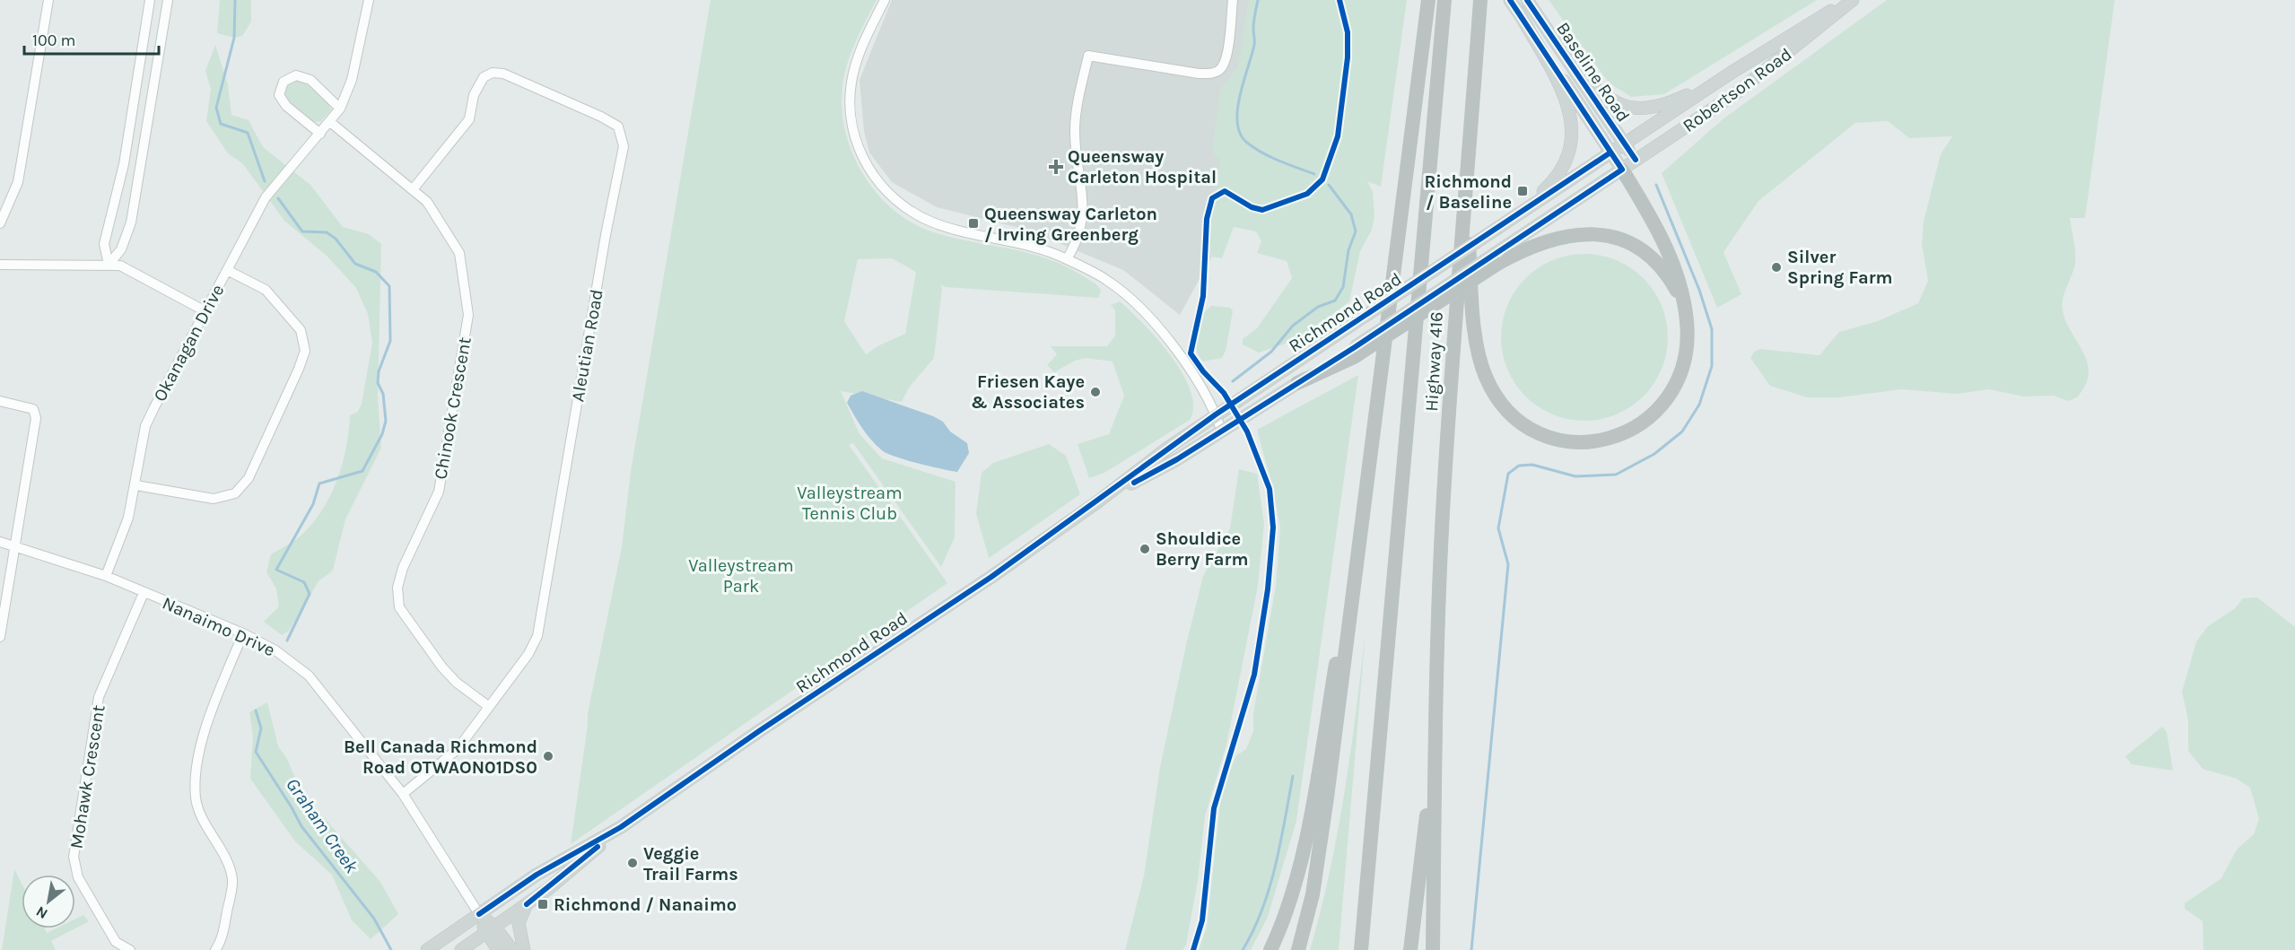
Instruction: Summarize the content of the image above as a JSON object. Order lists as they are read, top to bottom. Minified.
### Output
{"streets":{"highway":["Highway 416"],"main road":["Baseline Road","Robertson Road","Richmond Road"],"street":["Okanagan Drive","Aleutian Road","Chinook Crescent","Nanaimo Drive","Mohawk Crescent"]},"crossings":[["Baseline Road","Robertson Road"],["Baseline Road","Richmond Road"],["Robertson Road","Richmond Road"],["Richmond Road","Nanaimo Drive"],["Okanagan Drive","Chinook Crescent"],["Okanagan Drive","Nanaimo Drive"],["Aleutian Road","Chinook Crescent"],["Aleutian Road","Nanaimo Drive"],["Nanaimo Drive","Mohawk Crescent"]],"water":["Graham Creek"],"parks":["Valleystream Tennis Club","Valleystream Park"],"places":{"health":["Queensway Carleton Hospital"],"transit":["Richmond / Baseline","Queensway Carleton / Irving Greenberg","Richmond / Nanaimo"],"other":["Silver Spring Farm","Friesen Kaye & Associates","Shouldice Berry Farm","Bell Canada Richmond Road OTWAON01DS0","Veggie Trail Farms"]},"scale_bar":"100 m","north":"bottom left"}
